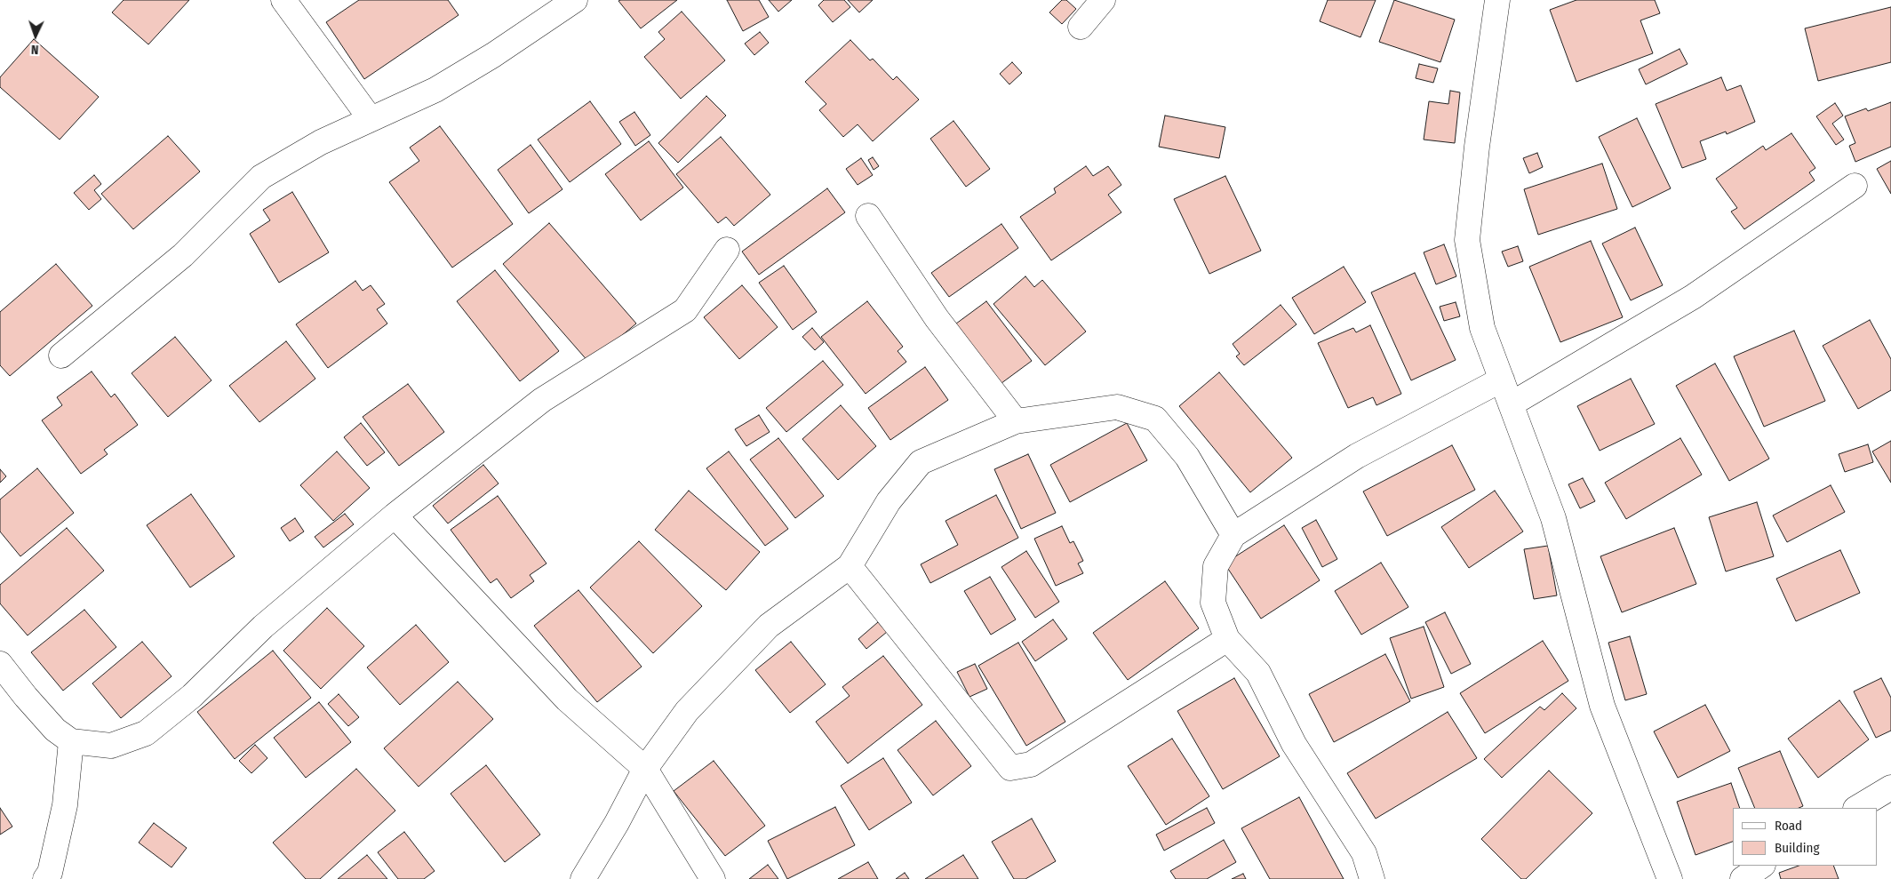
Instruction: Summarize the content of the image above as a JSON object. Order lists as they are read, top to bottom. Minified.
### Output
{"legend":["Road","Building"],"north":"bottom"}
